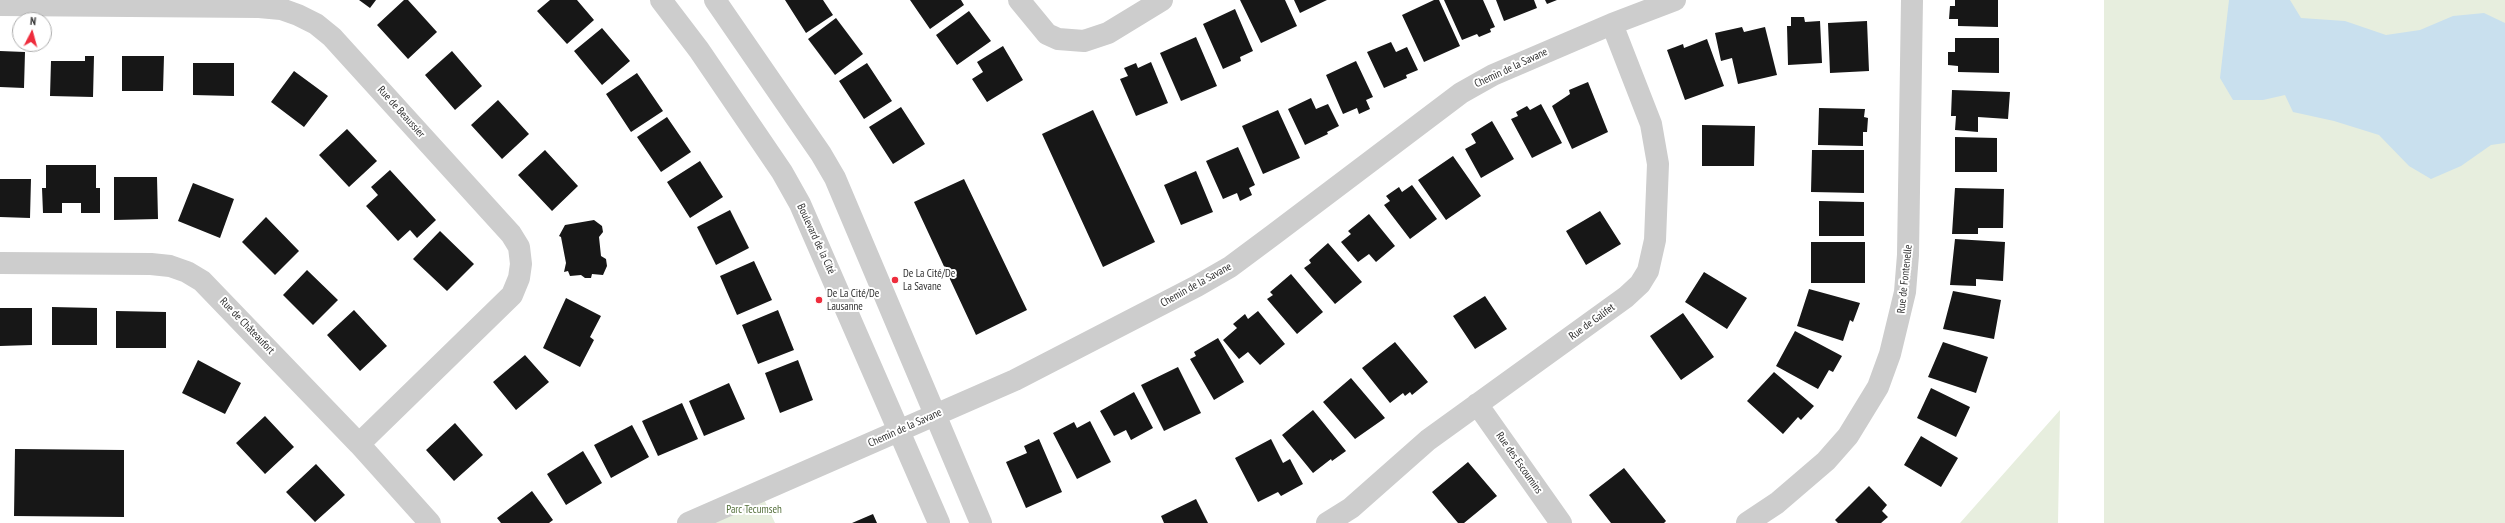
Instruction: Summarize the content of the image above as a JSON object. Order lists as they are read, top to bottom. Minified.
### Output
{"streets":{"street":["Chemin de la Savane","Rue de Beaussier","Boulevard de la Cité","Rue de Fontenelle","Rue de Galifet","Rue de Châteaufort","Rue des Escoumins"]},"crossings":[["Chemin de la Savane","Boulevard de la Cité"],["Chemin de la Savane","Rue de Galifet"],["Rue de Beaussier","Rue de Châteaufort"],["Rue de Galifet","Rue des Escoumins"]],"parks":["Parc Tecumseh"],"places":["De La Cité/De La Savane","De La Cité/De Lausanne"],"north":"top"}
